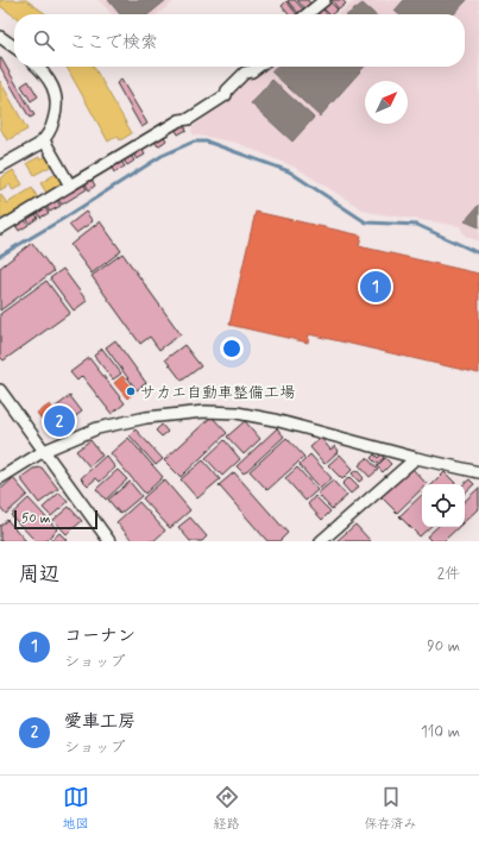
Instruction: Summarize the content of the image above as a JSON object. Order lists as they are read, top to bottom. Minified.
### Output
{"places":["サカエ自動車整備工場"],"scale_bar":"50 m","north":"top right","page":{"search":"ここで検索","pins":["1","2"],"scale":"50 m","heading":["周辺","2件"],"list":[{"mark":"1","name":"コーナン","note":"ショップ","value":"90 m"},{"mark":"2","name":"愛車工房","note":"ショップ","value":"110 m"}],"nav":["地図","経路","保存済み"]}}
